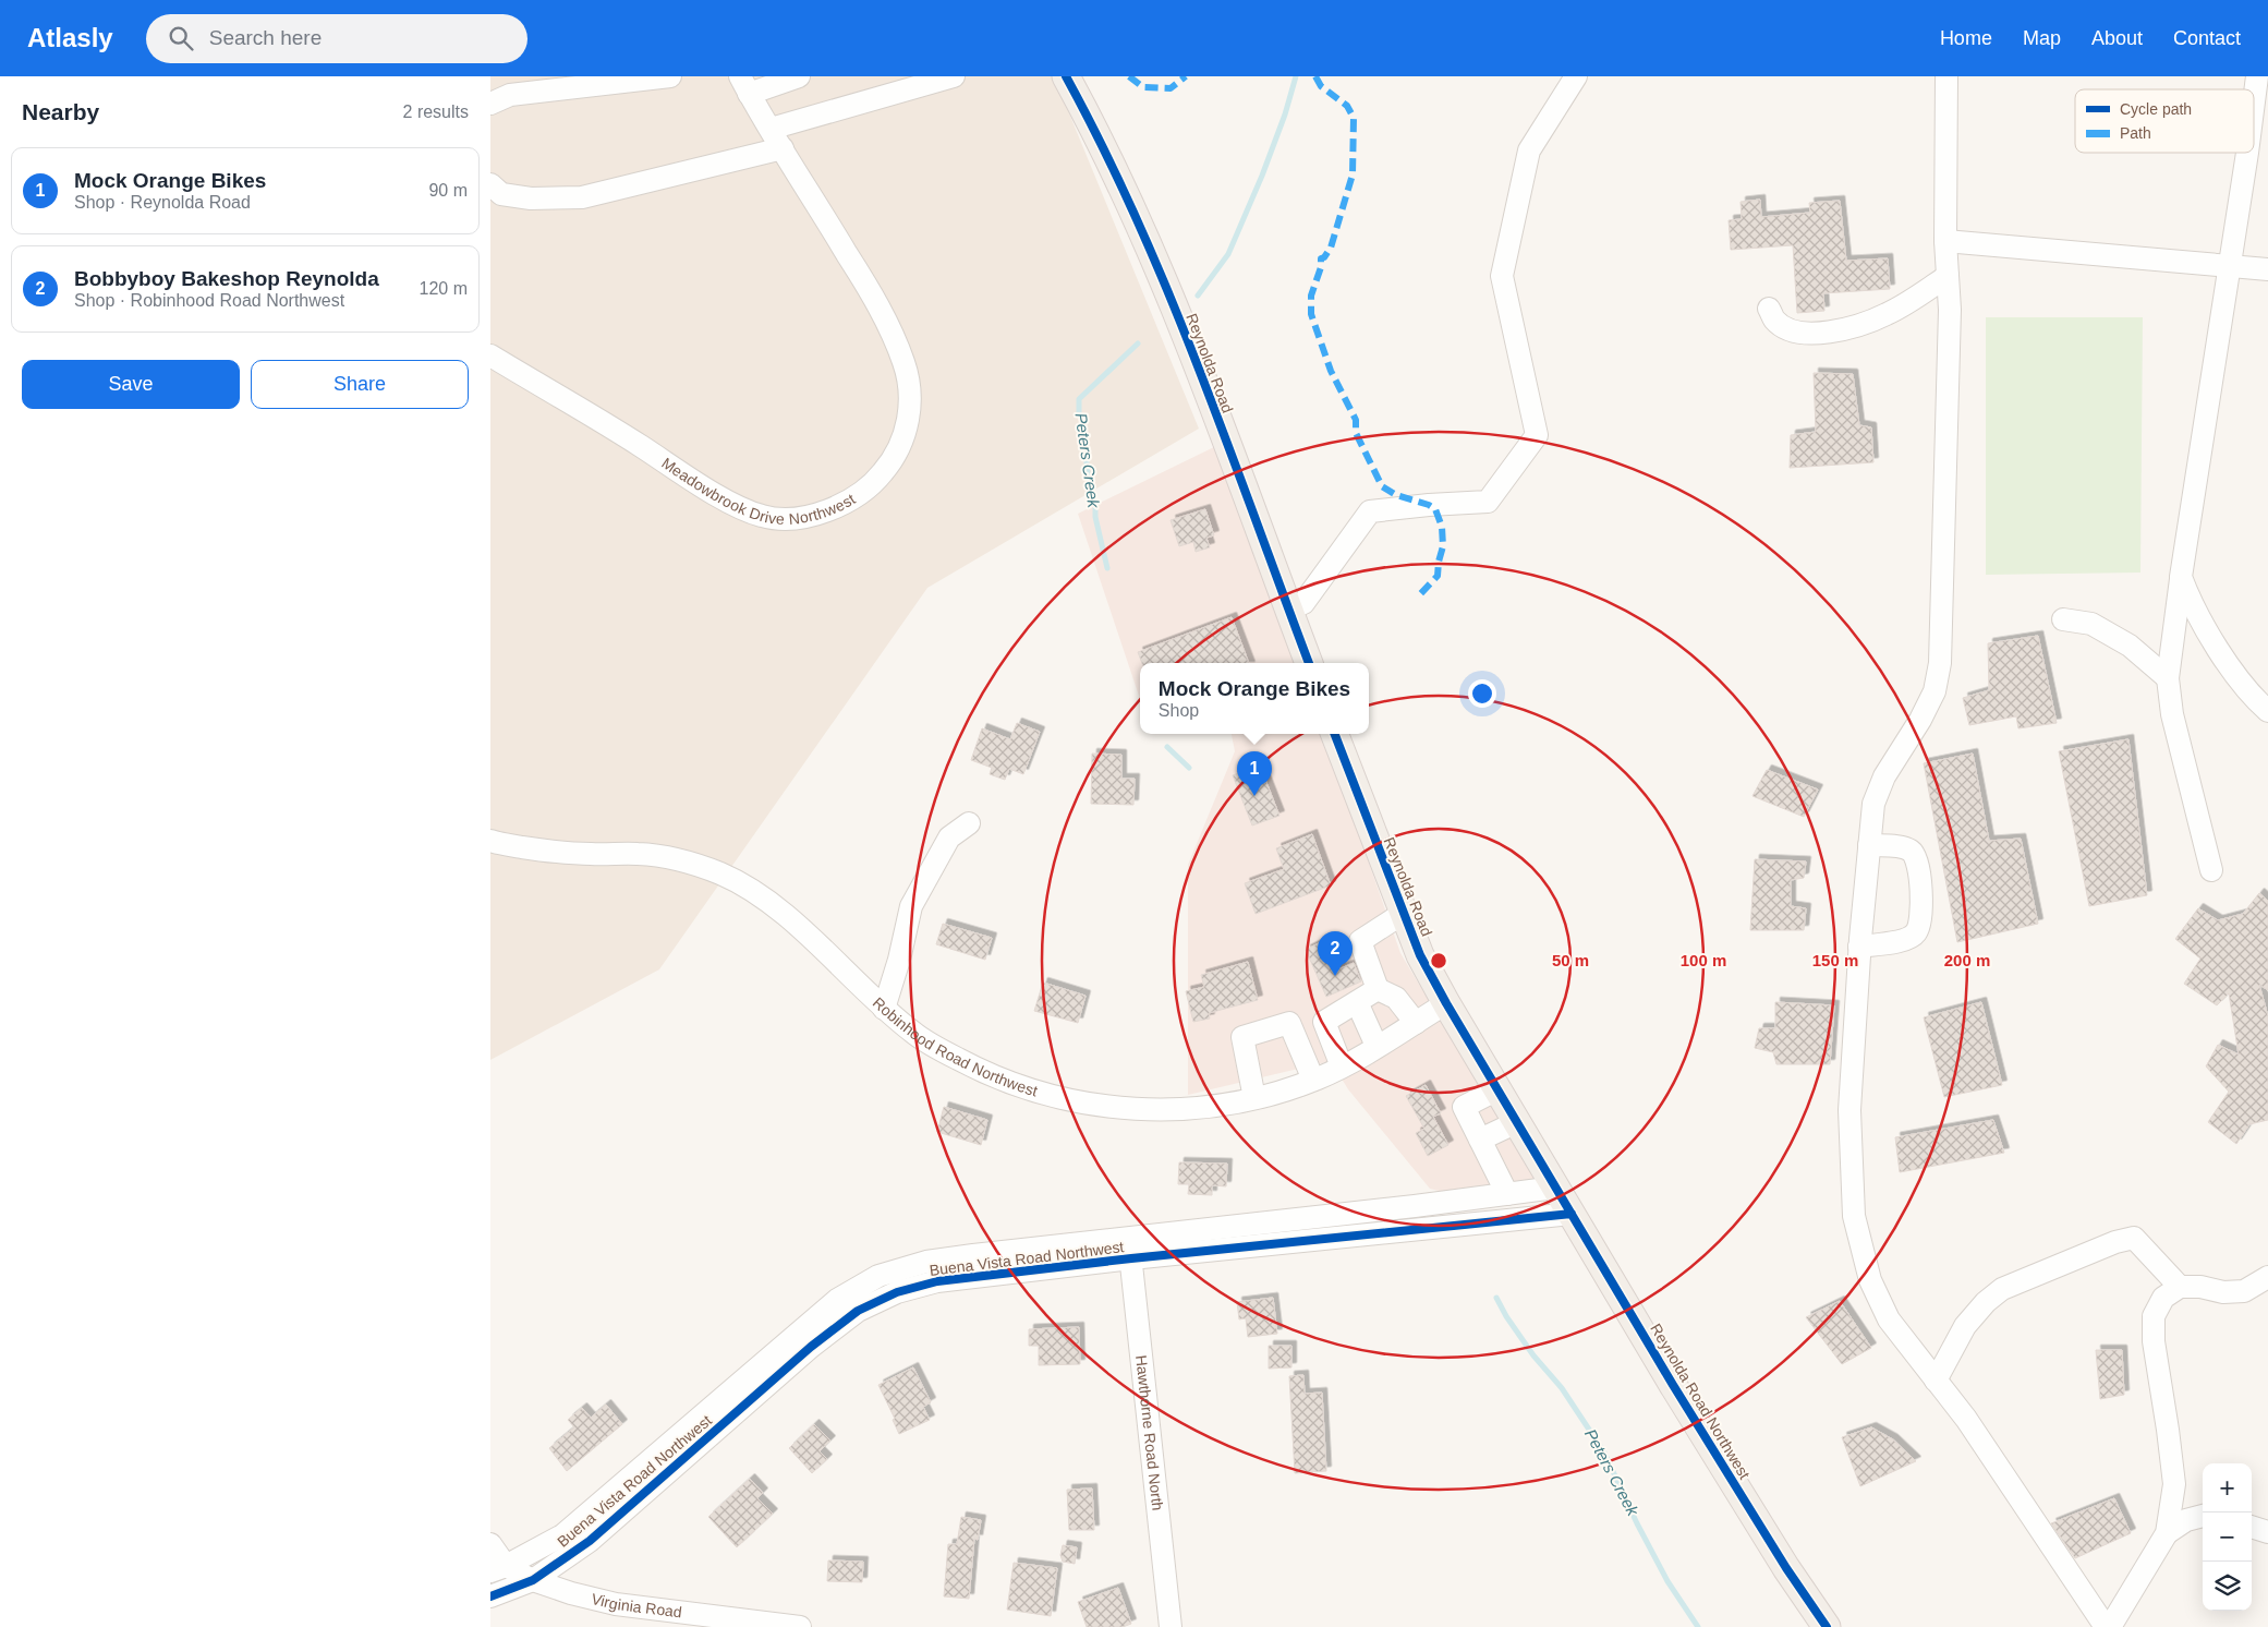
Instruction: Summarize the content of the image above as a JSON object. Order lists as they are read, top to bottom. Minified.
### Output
{"streets":{"main road":["Reynolda Road","Reynolda Road Northwest"],"street":["Meadowbrook Drive Northwest","Robinhood Road Northwest","Buena Vista Road Northwest","Hawthorne Road North","Virginia Road"]},"crossings":[["Reynolda Road","Robinhood Road Northwest"],["Reynolda Road","Buena Vista Road Northwest"],["Reynolda Road","Reynolda Road Northwest"],["Buena Vista Road Northwest","Reynolda Road Northwest"],["Buena Vista Road Northwest","Hawthorne Road North"],["Buena Vista Road Northwest","Virginia Road"]],"water":["Peters Creek"],"legend":["Cycle path","Path"],"page":{"header":"Atlasly","search":"Search here","nav":["Home","Map","About","Contact"],"heading":["Nearby","2 results"],"list":[{"mark":"1","name":"Mock Orange Bikes","note":"Shop · Reynolda Road","value":"90 m"},{"mark":"2","name":"Bobbyboy Bakeshop Reynolda","note":"Shop · Robinhood Road Northwest","value":"120 m"}],"buttons":["Save","Share"],"popup":["Mock Orange Bikes","Shop"],"pins":["1","2"],"map_buttons":["+","−"]},"rings":["50 m","100 m","150 m","200 m"]}
